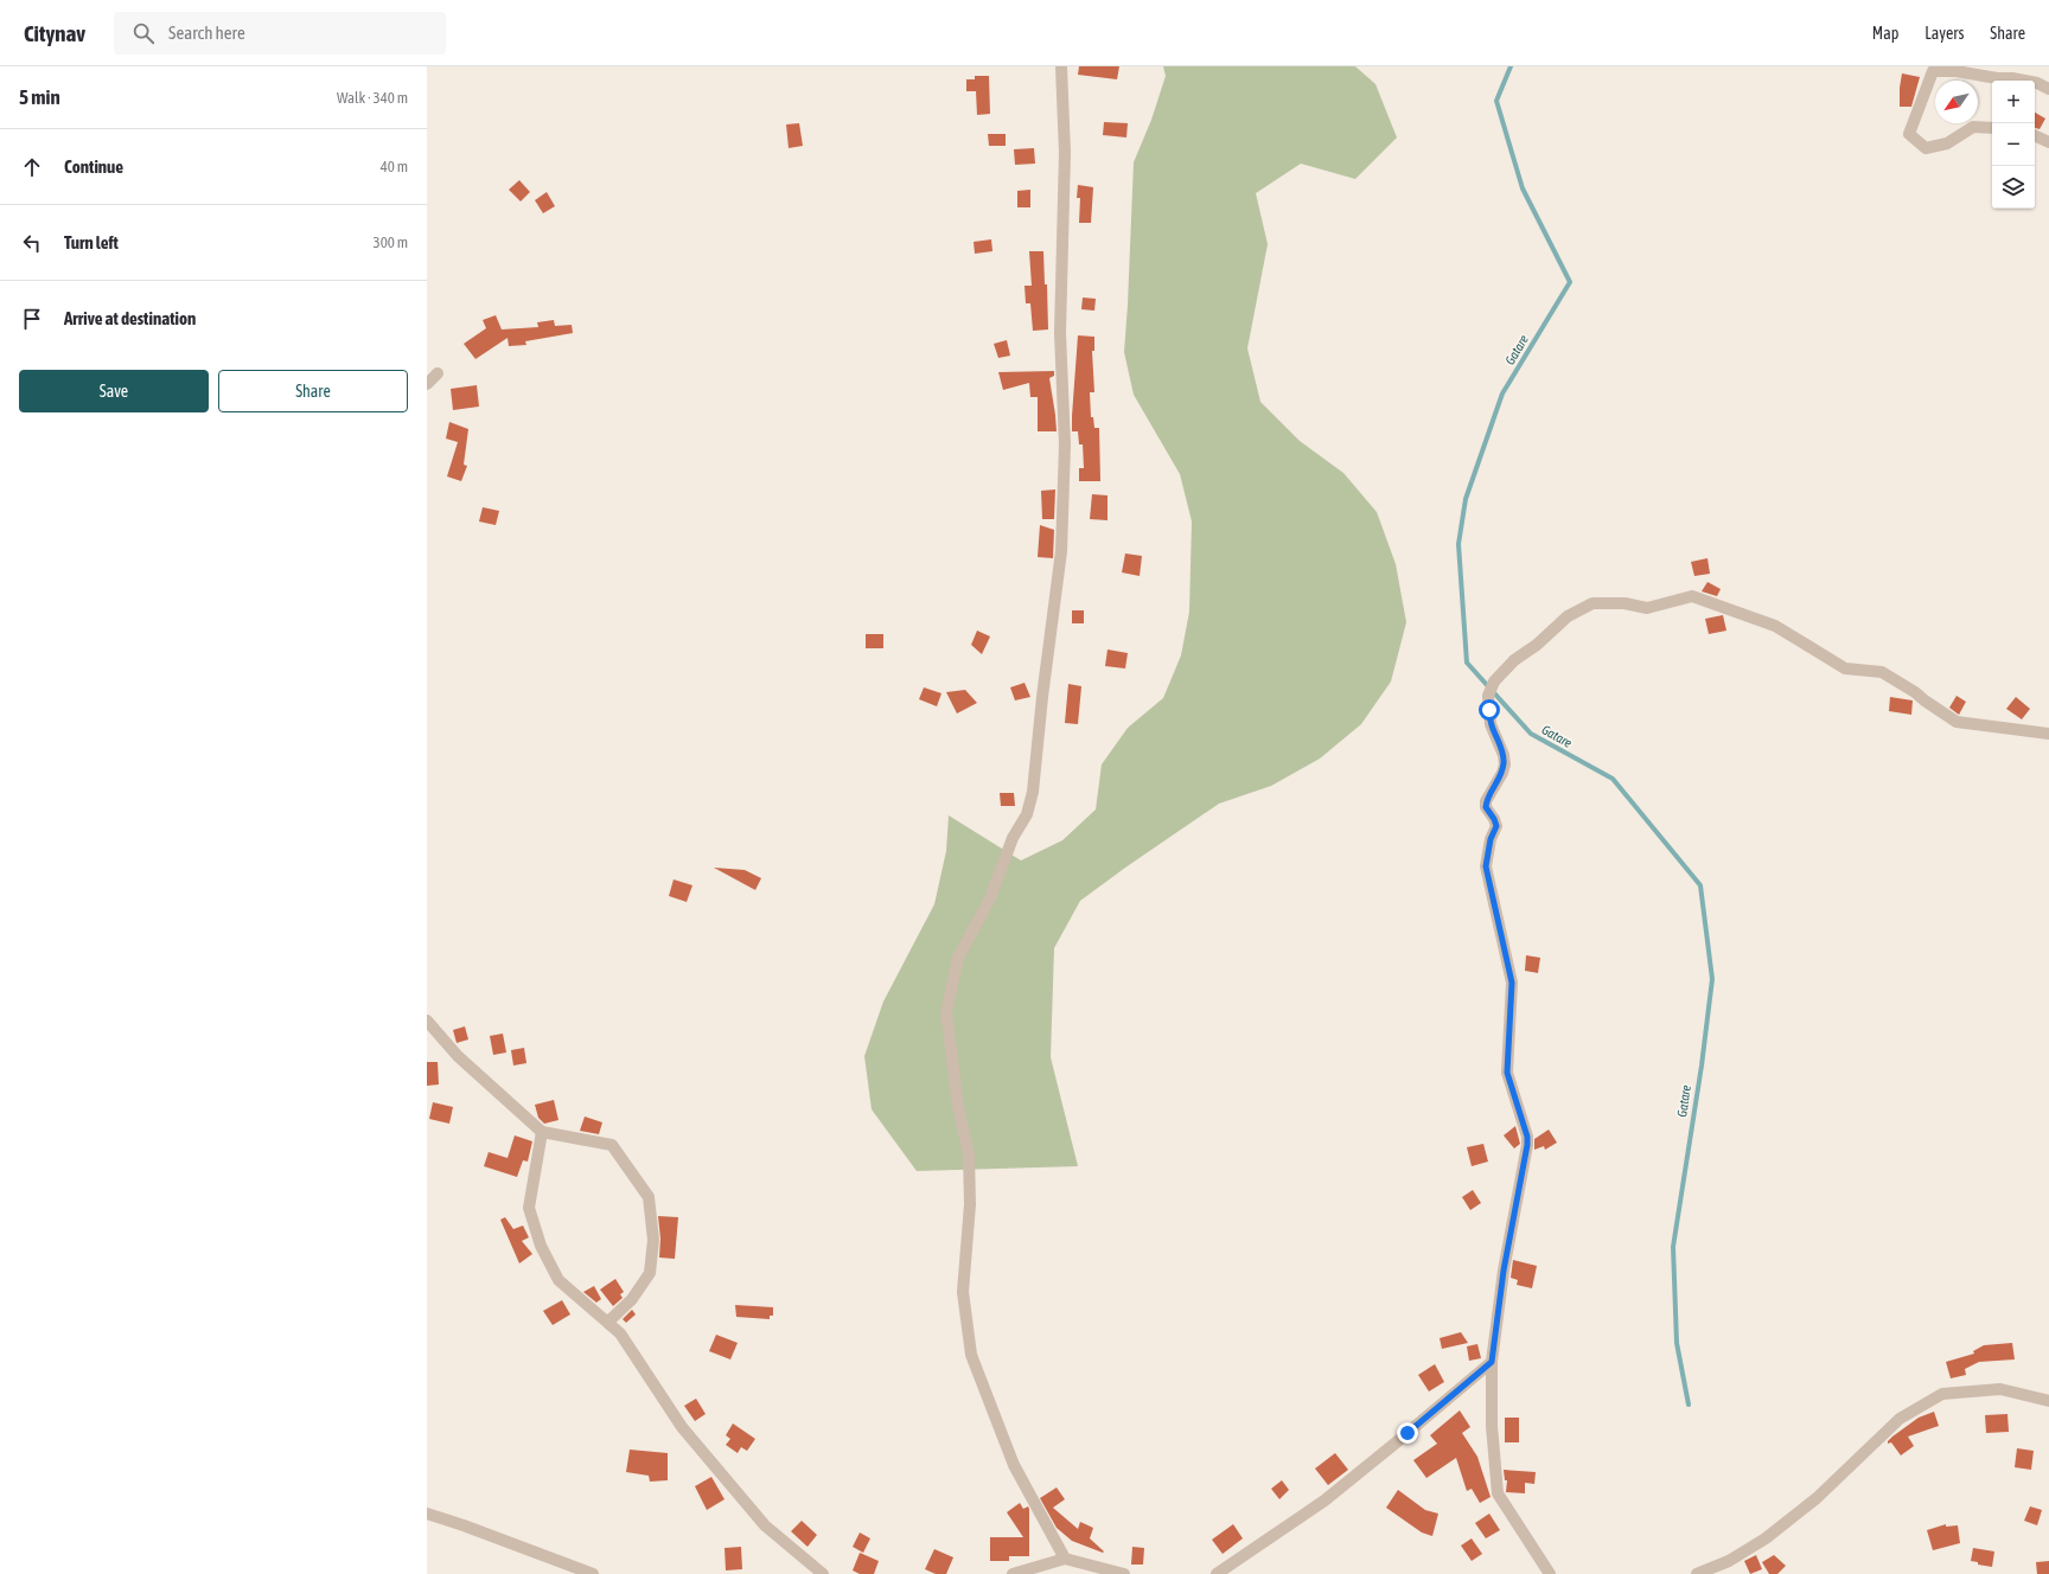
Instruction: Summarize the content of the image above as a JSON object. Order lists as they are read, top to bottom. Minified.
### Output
{"water":["Gatare"],"north":"bottom left","page":{"header":"Citynav","search":"Search here","nav":["Map","Layers","Share"],"heading":["5 min","Walk · 340 m"],"map_buttons":["+","−"],"list":[["Continue","40 m"],["Turn left","300 m"],"Arrive at destination"],"buttons":["Save","Share"]}}
